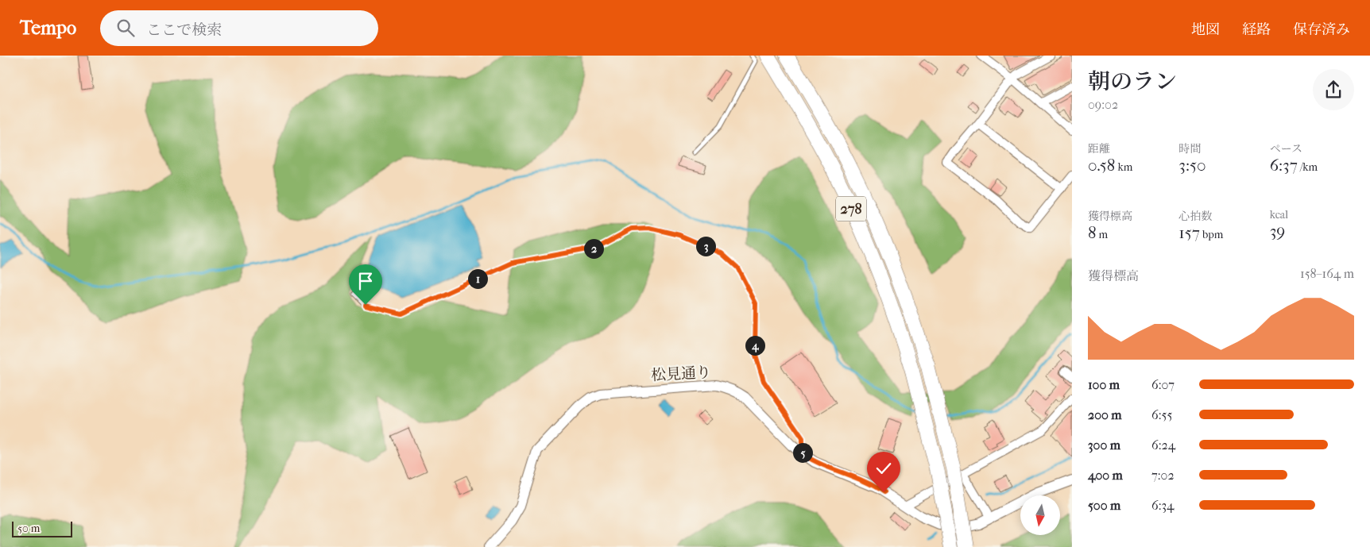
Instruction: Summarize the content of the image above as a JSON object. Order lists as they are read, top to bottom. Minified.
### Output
{"streets":{"highway":["278"],"street":["松見通り"]},"scale_bar":"50 m","north":"bottom","page":{"header":"Tempo","search":"ここで検索","nav":["地図","経路","保存済み"],"heading":["朝のラン","09:02"],"stats":[["距離","0.58 km"],["時間","3:50"],["ペース","6:37 /km"],["獲得標高","8 m"],["心拍数","157 bpm"],["kcal","39"]],"pins":["3","2","1","4","5"],"chart":["獲得標高","158–164 m"],"list":[{"name":"100 m","note":"6:07"},{"name":"200 m","note":"6:55"},{"name":"300 m","note":"6:24"},{"name":"400 m","note":"7:02"},{"name":"500 m","note":"6:34"}],"scale":"50 m"}}
